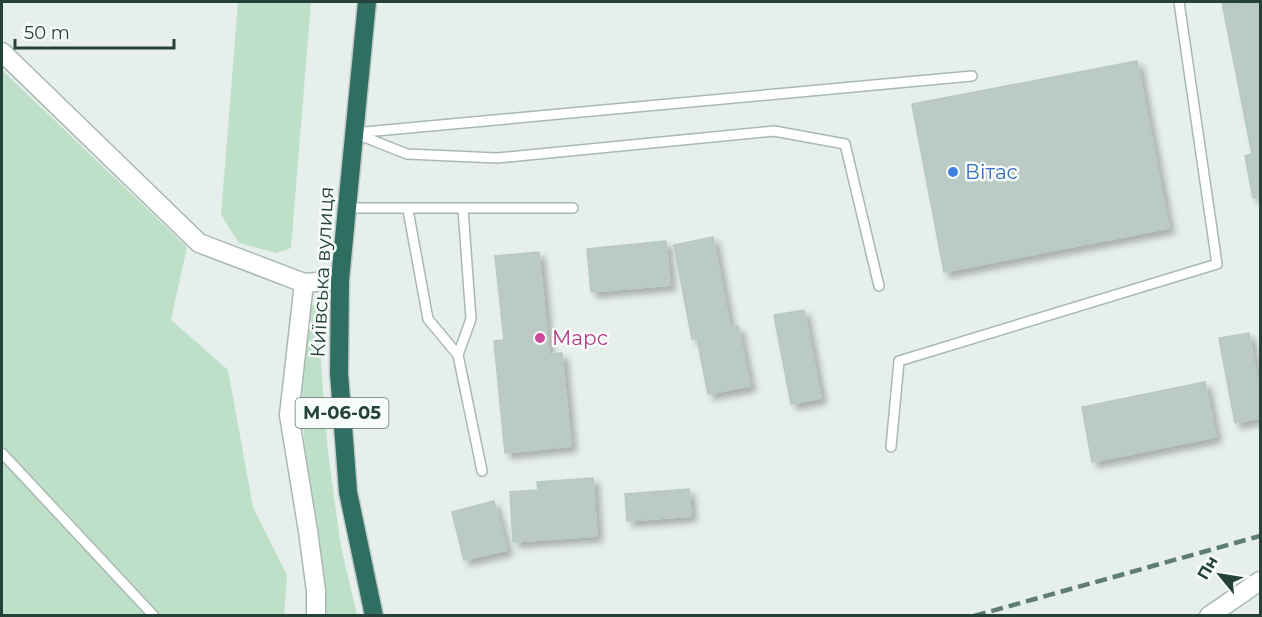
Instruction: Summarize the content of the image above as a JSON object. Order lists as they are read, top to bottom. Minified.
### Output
{"streets":{"highway":["Київська вулиця","М-06-05"]},"places":["Вітас","Марс"],"scale_bar":"50 m","north":"top left"}
